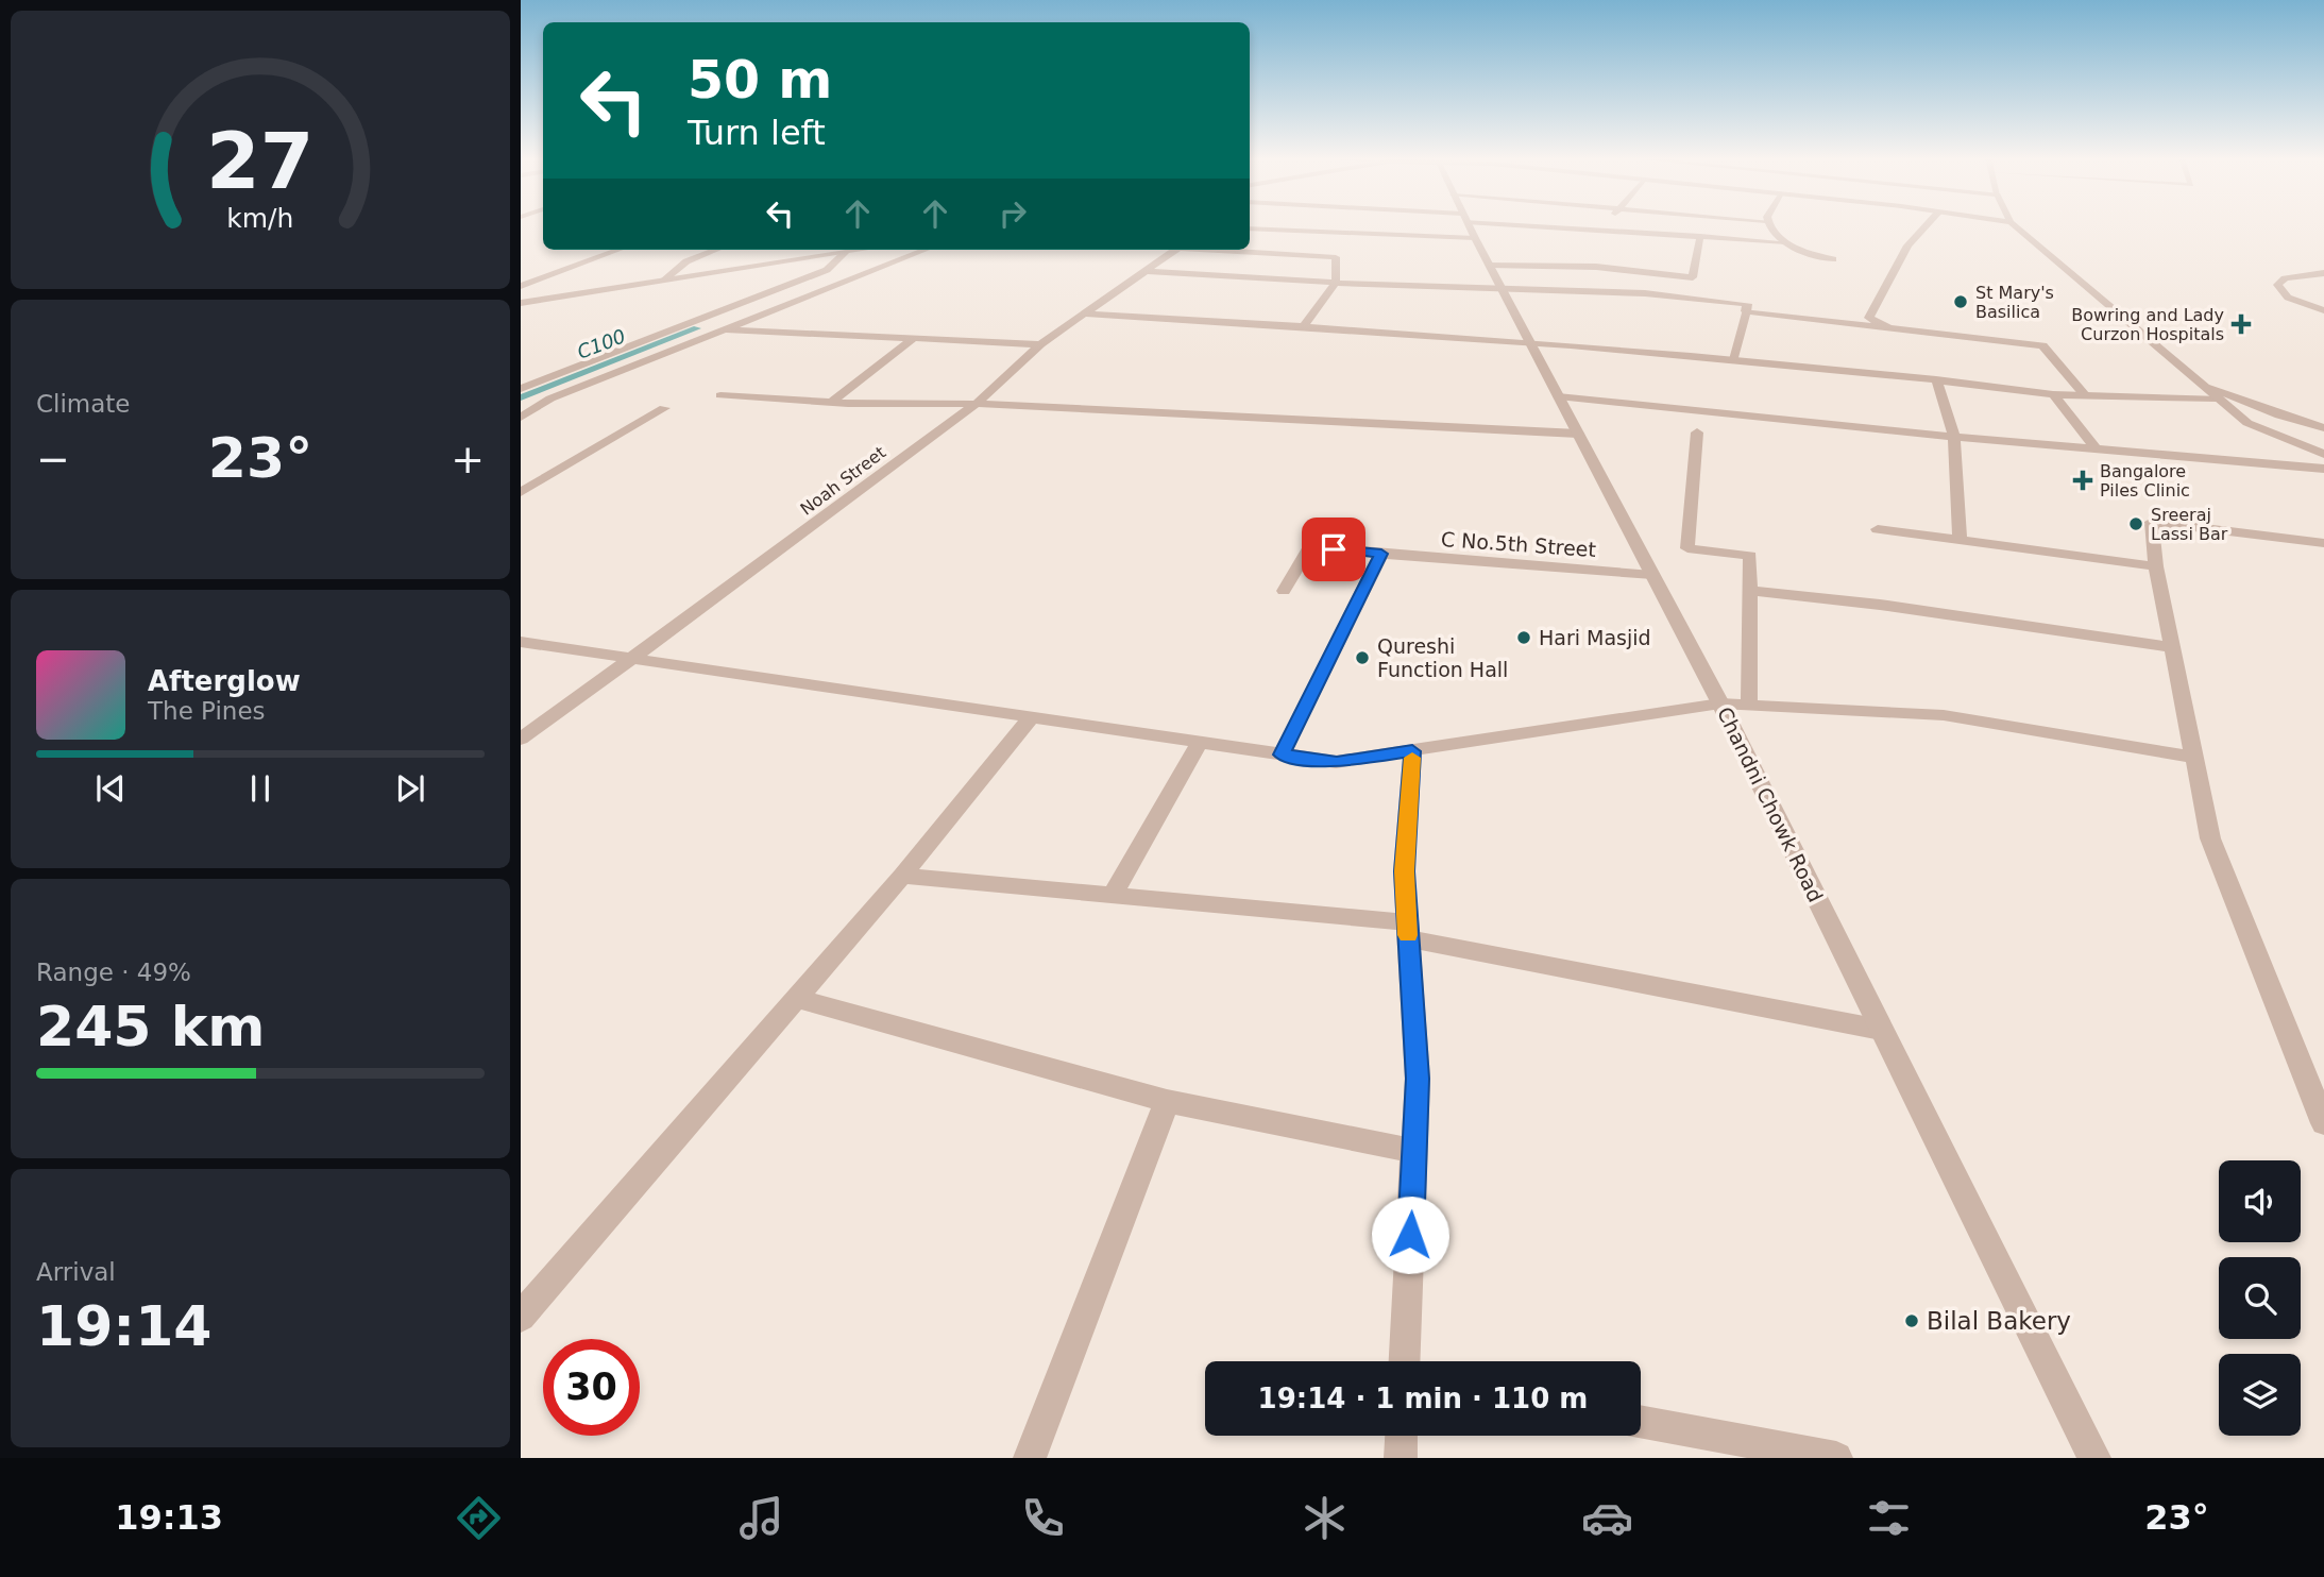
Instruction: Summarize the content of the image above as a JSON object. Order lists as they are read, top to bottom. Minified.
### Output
{"streets":{"street":["Noah Street","C No.5th Street","Chandni Chowk Road"]},"crossings":[["C No.5th Street","Chandni Chowk Road"]],"water":["C100"],"places":{"other":["St Mary's Basilica","Sreeraj Lassi Bar","Hari Masjid","Qureshi Function Hall","Bilal Bakery"],"health":["Bowring and Lady Curzon Hospitals","Bangalore Piles Clinic"]},"page":{"turn":["50 m","Turn left"],"tile":["Climate",["Range · 49%","245 km"],["Arrival","19:14"]],"heat":["−","23°","+"],"song":["Afterglow","The Pines"],"limit":"30","trip":"19:14 · 1 min · 110 m","tabs":["19:13","23°"],"gauge":["27","km/h"]}}
